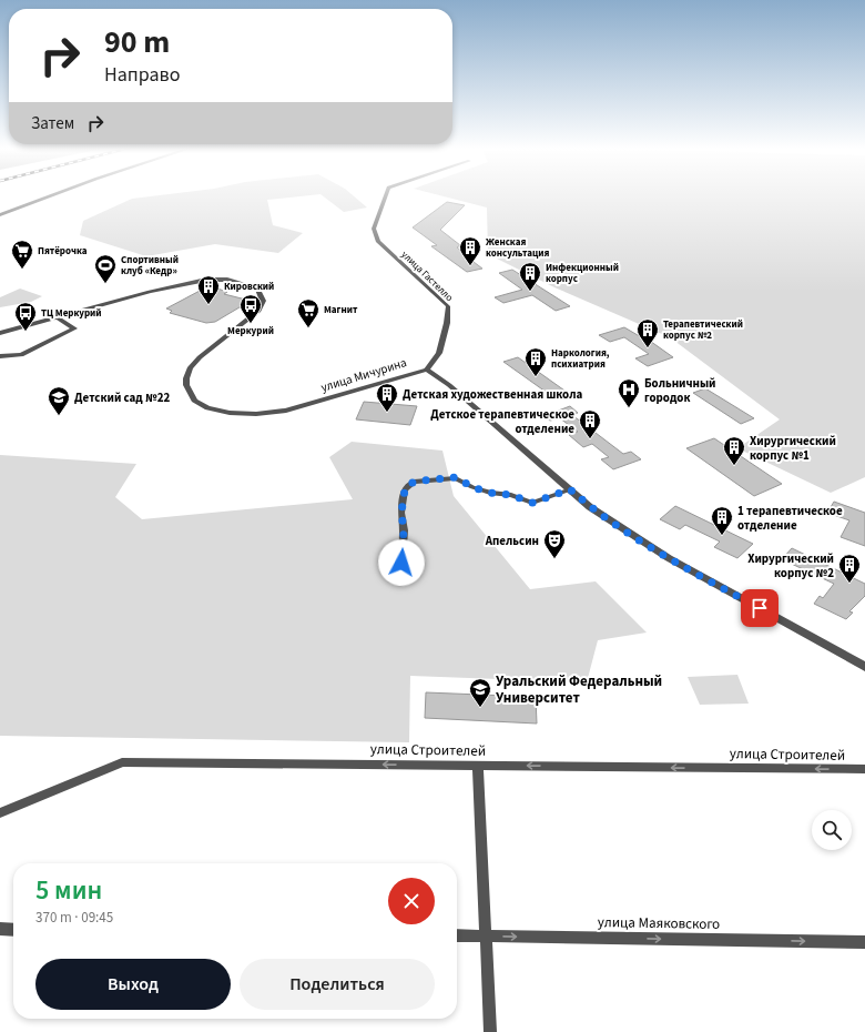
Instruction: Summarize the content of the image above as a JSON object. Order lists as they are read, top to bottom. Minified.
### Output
{"streets":{"street":["улица Гастелло","улица Мичурина","улица Строителей","улица Маяковского"]},"crossings":[["улица Гастелло","улица Мичурина"]],"one_way":["улица Строителей","улица Маяковского"],"places":{"building":["Женская консультация","Инфекционный корпус","Кировский","Терапевтический корпус №2","Наркология, психиатрия","Детская художественная школа","Детское терапевтическое отделение","Хирургический корпус №1","1 терапевтическое отделение","Хирургический корпус №2"],"supermarket":["Пятёрочка","Магнит"],"sports":["Спортивный клуб «Кедр»"],"bus stop":["Меркурий","ТЦ Меркурий"],"hospital":["Больничный городок"],"school or university":["Детский сад №22","Уральский Федеральный Университет"],"theatre":["Апельсин"]},"page":{"turn":["90 m","Направо"],"then":"Затем","heading":["5 мин","370 m · 09:45"],"buttons":["Выход","Поделиться"]}}
